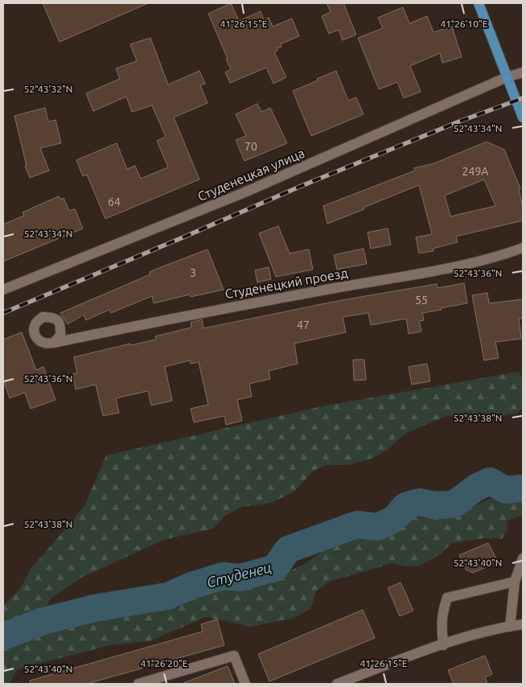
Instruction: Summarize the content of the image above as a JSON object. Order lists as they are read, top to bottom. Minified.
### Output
{"streets":{"street":["Студенецкая улица","Студенецкий проезд"]},"water":["Студенец"],"house_numbers":["70","249А","64","3","55","47"],"coordinates":["41°26'15\"E","41°26'10\"E","52°43'32\"N","52°43'34\"N","52°43'36\"N","52°43'38\"N","52°43'40\"N","41°26'20\"E"]}
